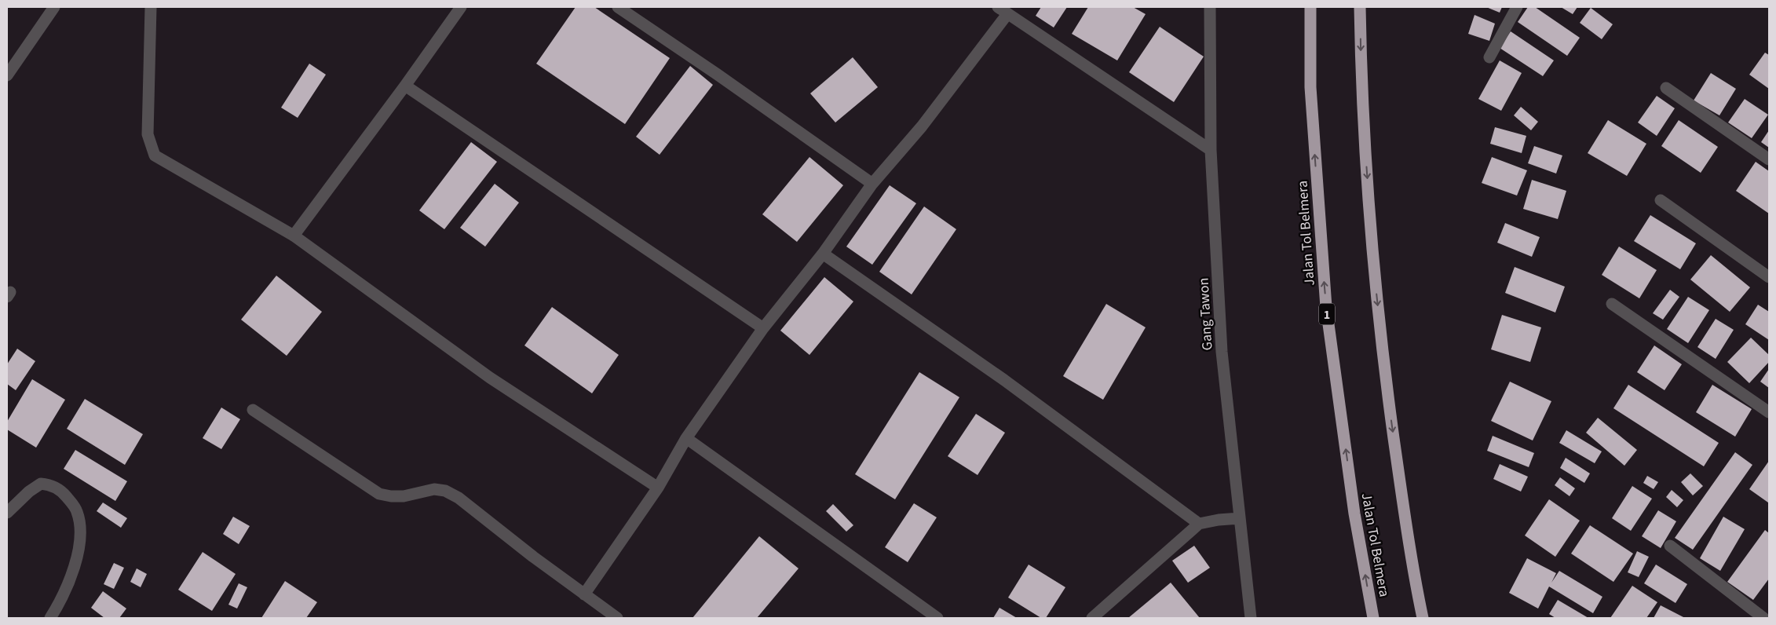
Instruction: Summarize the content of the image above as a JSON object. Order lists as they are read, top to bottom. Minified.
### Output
{"streets":{"highway":["Jalan Tol Belmera","1"],"street":["Gang Tawon"]}}
